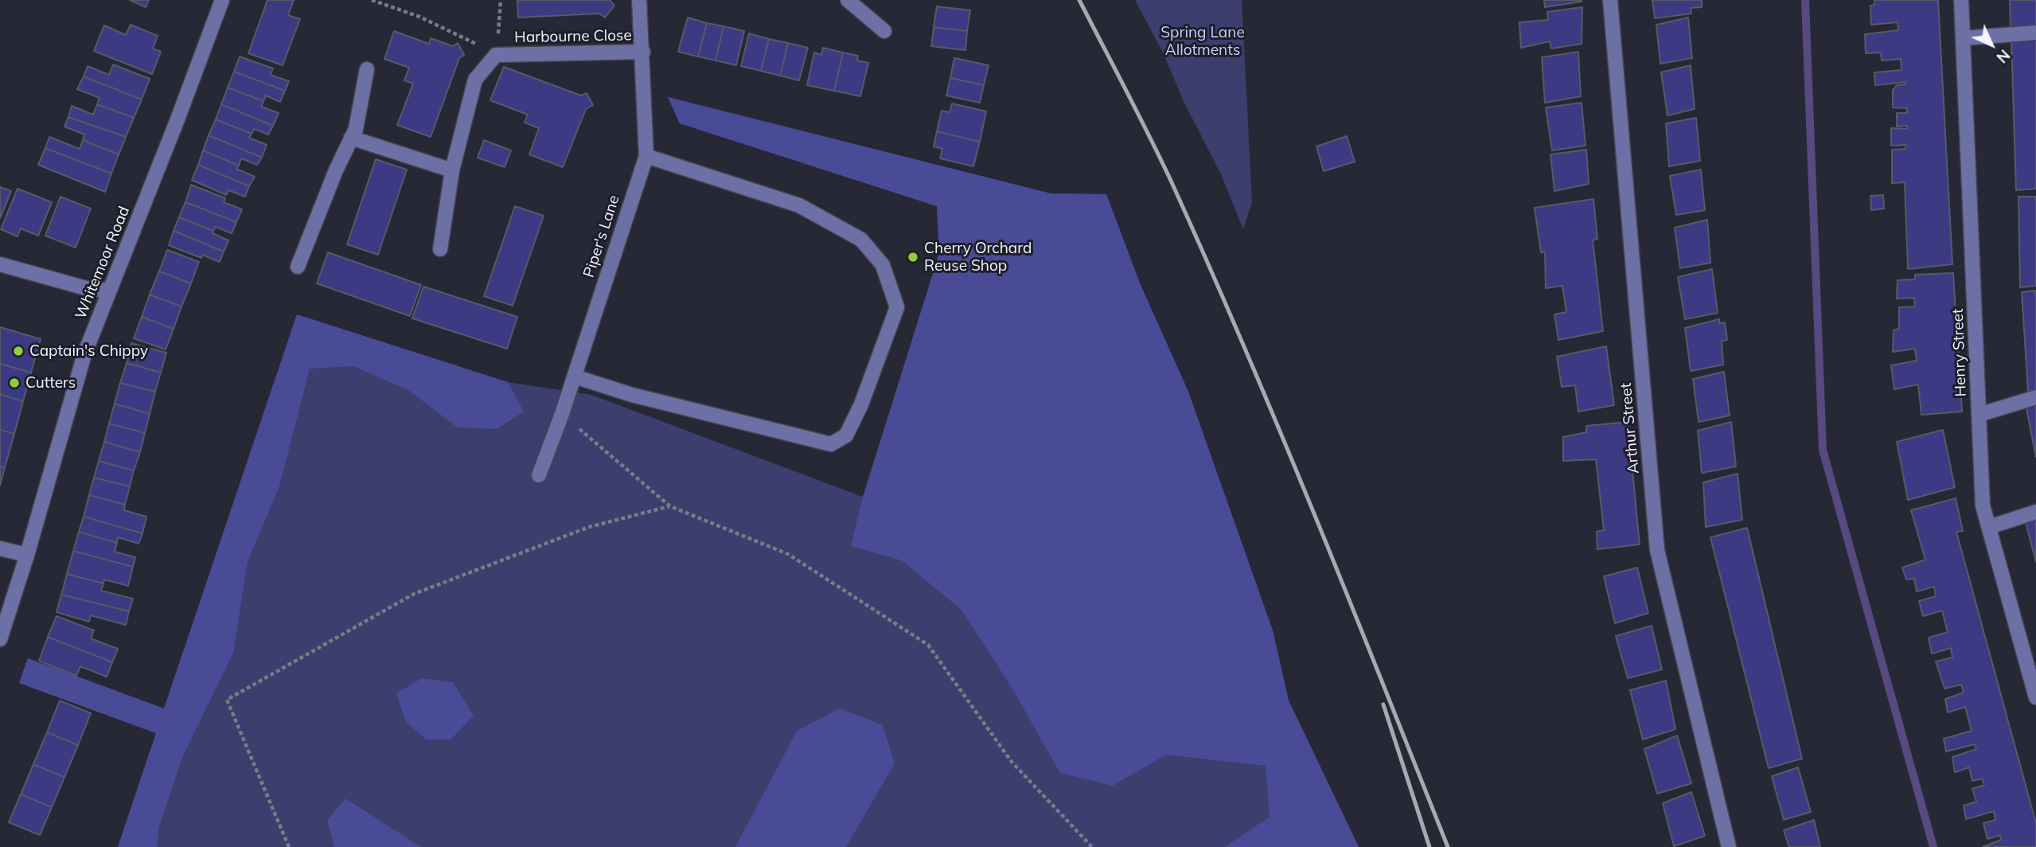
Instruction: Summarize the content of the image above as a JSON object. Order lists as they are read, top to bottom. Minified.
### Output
{"streets":{"street":["Harbourne Close","Piper's Lane","Whitemoor Road","Henry Street","Arthur Street"]},"crossings":[["Harbourne Close","Piper's Lane"]],"parks":["Spring Lane Allotments"],"places":["Cherry Orchard Reuse Shop","Captain's Chippy","Cutters"],"north":"bottom right"}
